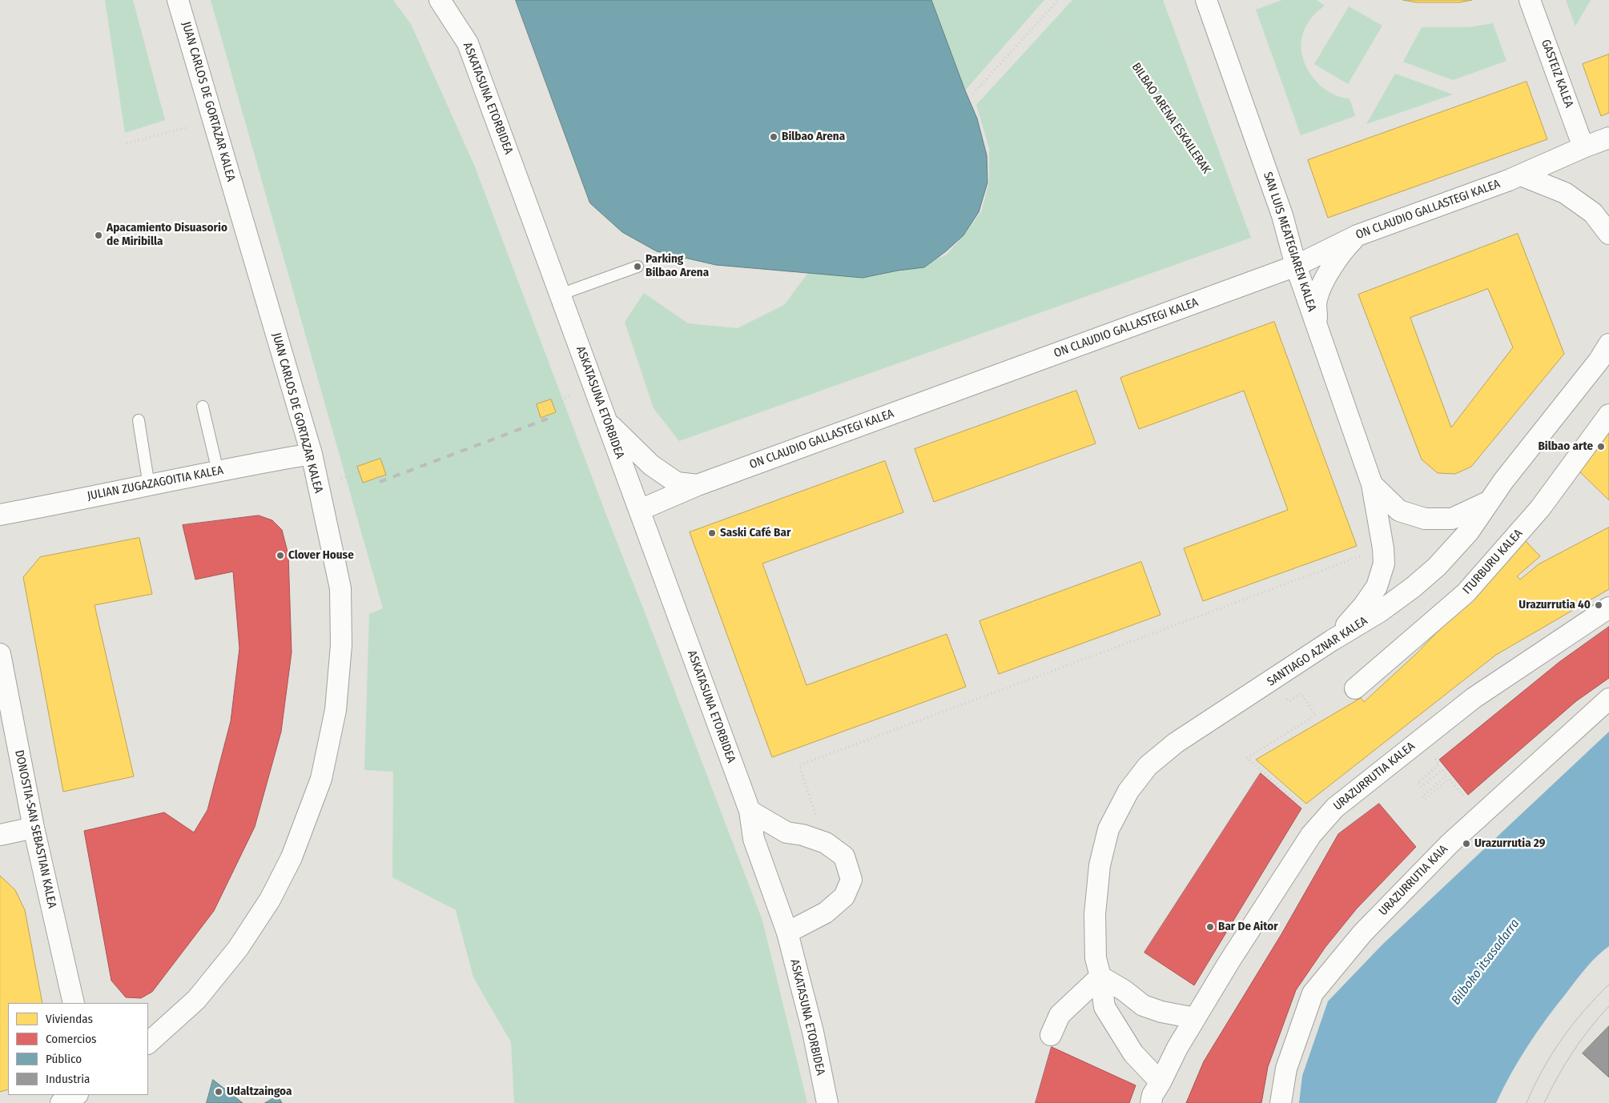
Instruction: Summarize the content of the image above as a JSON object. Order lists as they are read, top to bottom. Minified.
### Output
{"streets":{"street":["GASTEIZ KALEA","ASKATASUNA ETORBIDEA","JUAN CARLOS DE GORTAZAR KALEA","ON CLAUDIO GALLASTEGI KALEA","SAN LUIS MEATEGIAREN KALEA","JULIAN ZUGAZAGOITIA KALEA","ITURBURU KALEA","SANTIAGO AZNAR KALEA","URAZURRUTIA KALEA","DONOSTIA-SAN SEBASTIAN KALEA","URAZURRUTIA KAIA"],"path":["BILBAO ARENA ESKAILERAK"]},"crossings":[["GASTEIZ KALEA","ON CLAUDIO GALLASTEGI KALEA"],["ASKATASUNA ETORBIDEA","ON CLAUDIO GALLASTEGI KALEA"],["JUAN CARLOS DE GORTAZAR KALEA","JULIAN ZUGAZAGOITIA KALEA"],["ON CLAUDIO GALLASTEGI KALEA","SAN LUIS MEATEGIAREN KALEA"],["SAN LUIS MEATEGIAREN KALEA","SANTIAGO AZNAR KALEA"],["SANTIAGO AZNAR KALEA","URAZURRUTIA KALEA"]],"water":["Bilboko itsasadarra"],"places":["Bilbao Arena","Apacamiento Disuasorio de Miribilla","Parking Bilbao Arena","Bilbao arte","Saski Café Bar","Clover House","Urazurrutia 40","Urazurrutia 29","Bar De Aitor","Udaltzaingoa"],"legend":["Viviendas","Comercios","Público","Industria"]}
